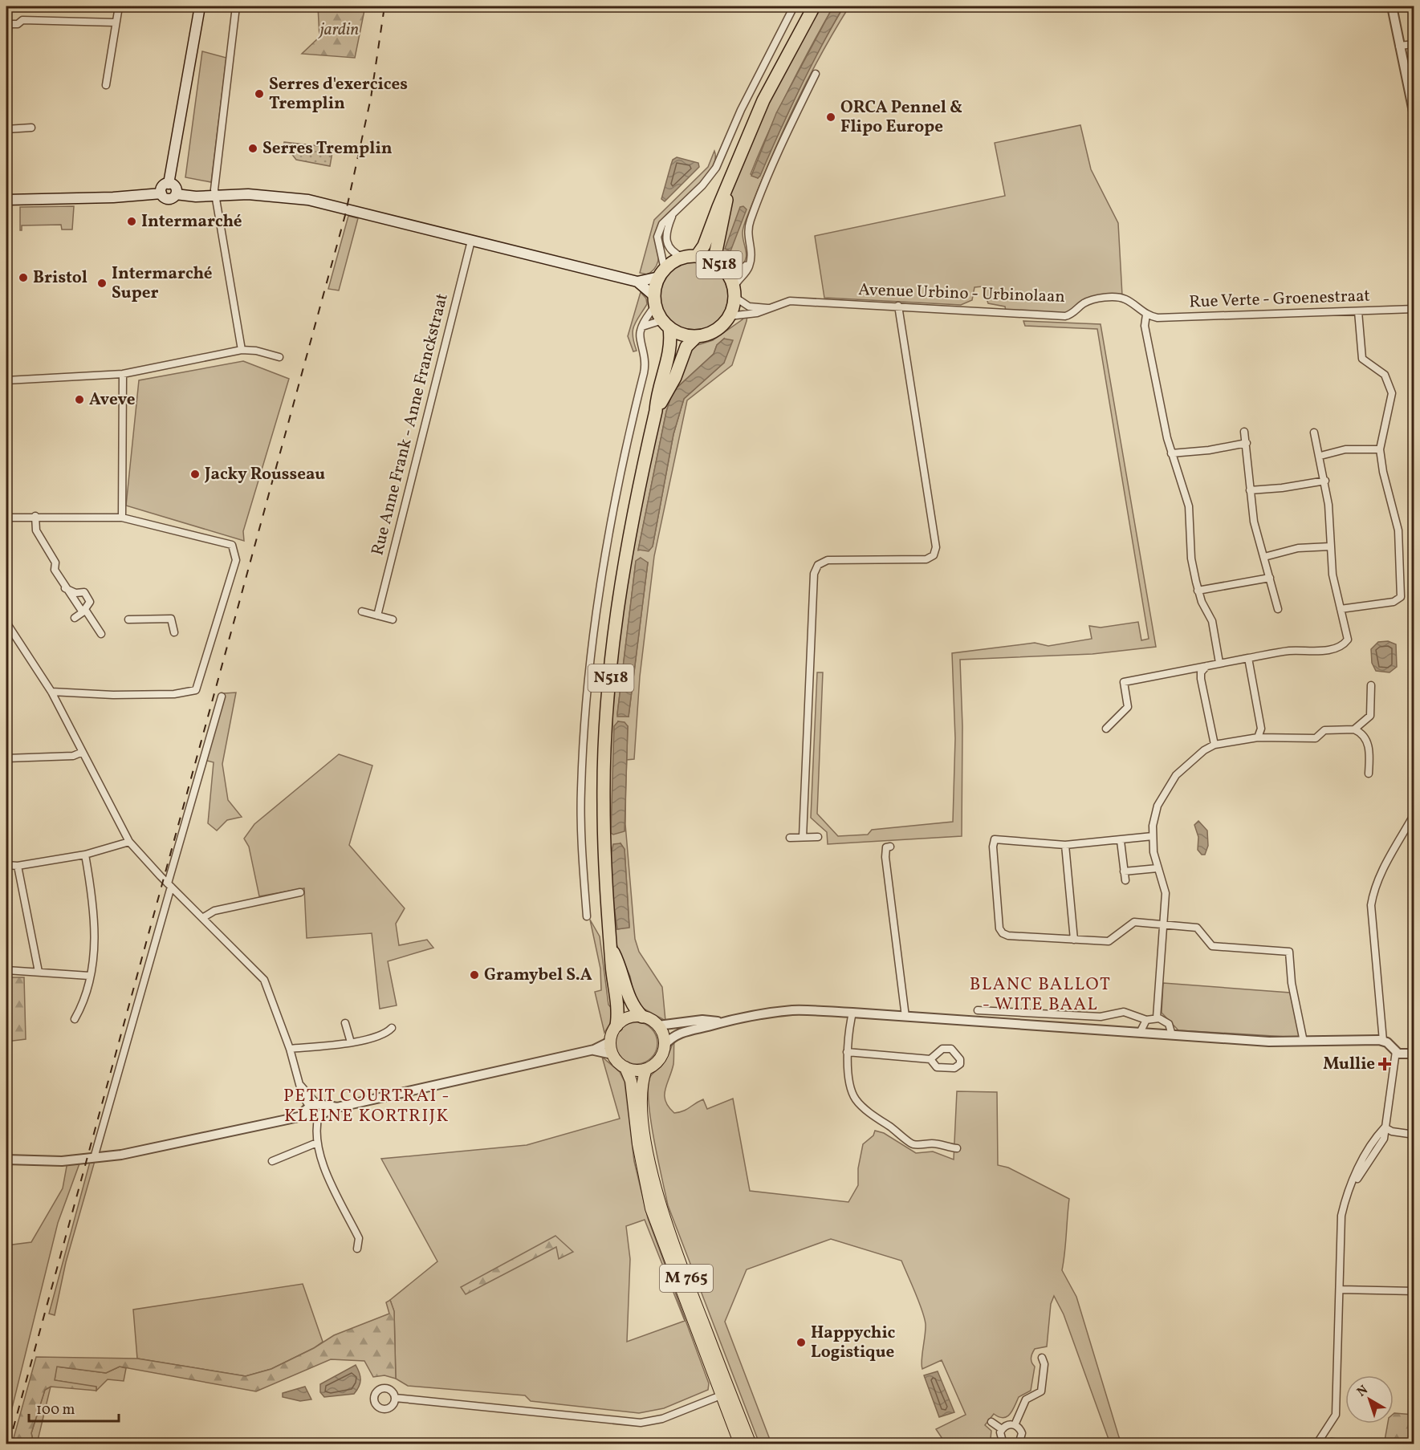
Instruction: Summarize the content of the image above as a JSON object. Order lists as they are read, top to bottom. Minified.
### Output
{"streets":{"highway":["N518"],"main road":["M 765"],"street":["Avenue Urbino - Urbinolaan","Rue Verte - Groenestraat","Rue Anne Frank - Anne Franckstraat"]},"crossings":[["N518","Avenue Urbino - Urbinolaan"],["Avenue Urbino - Urbinolaan","Rue Verte - Groenestraat"]],"districts":["BLANC BALLOT - WITE BAAL","PETIT COURTRAI - KLEINE KORTRIJK"],"parks":["jardin"],"places":{"other":["Serres d'exercices Tremplin","ORCA Pennel & Flipo Europe","Serres Tremplin","Intermarché","Bristol","Intermarché Super","Aveve","Jacky Rousseau","Gramybel S.A","Happychic Logistique"],"health":["Mullie"]},"scale_bar":"100 m","north":"top left"}
